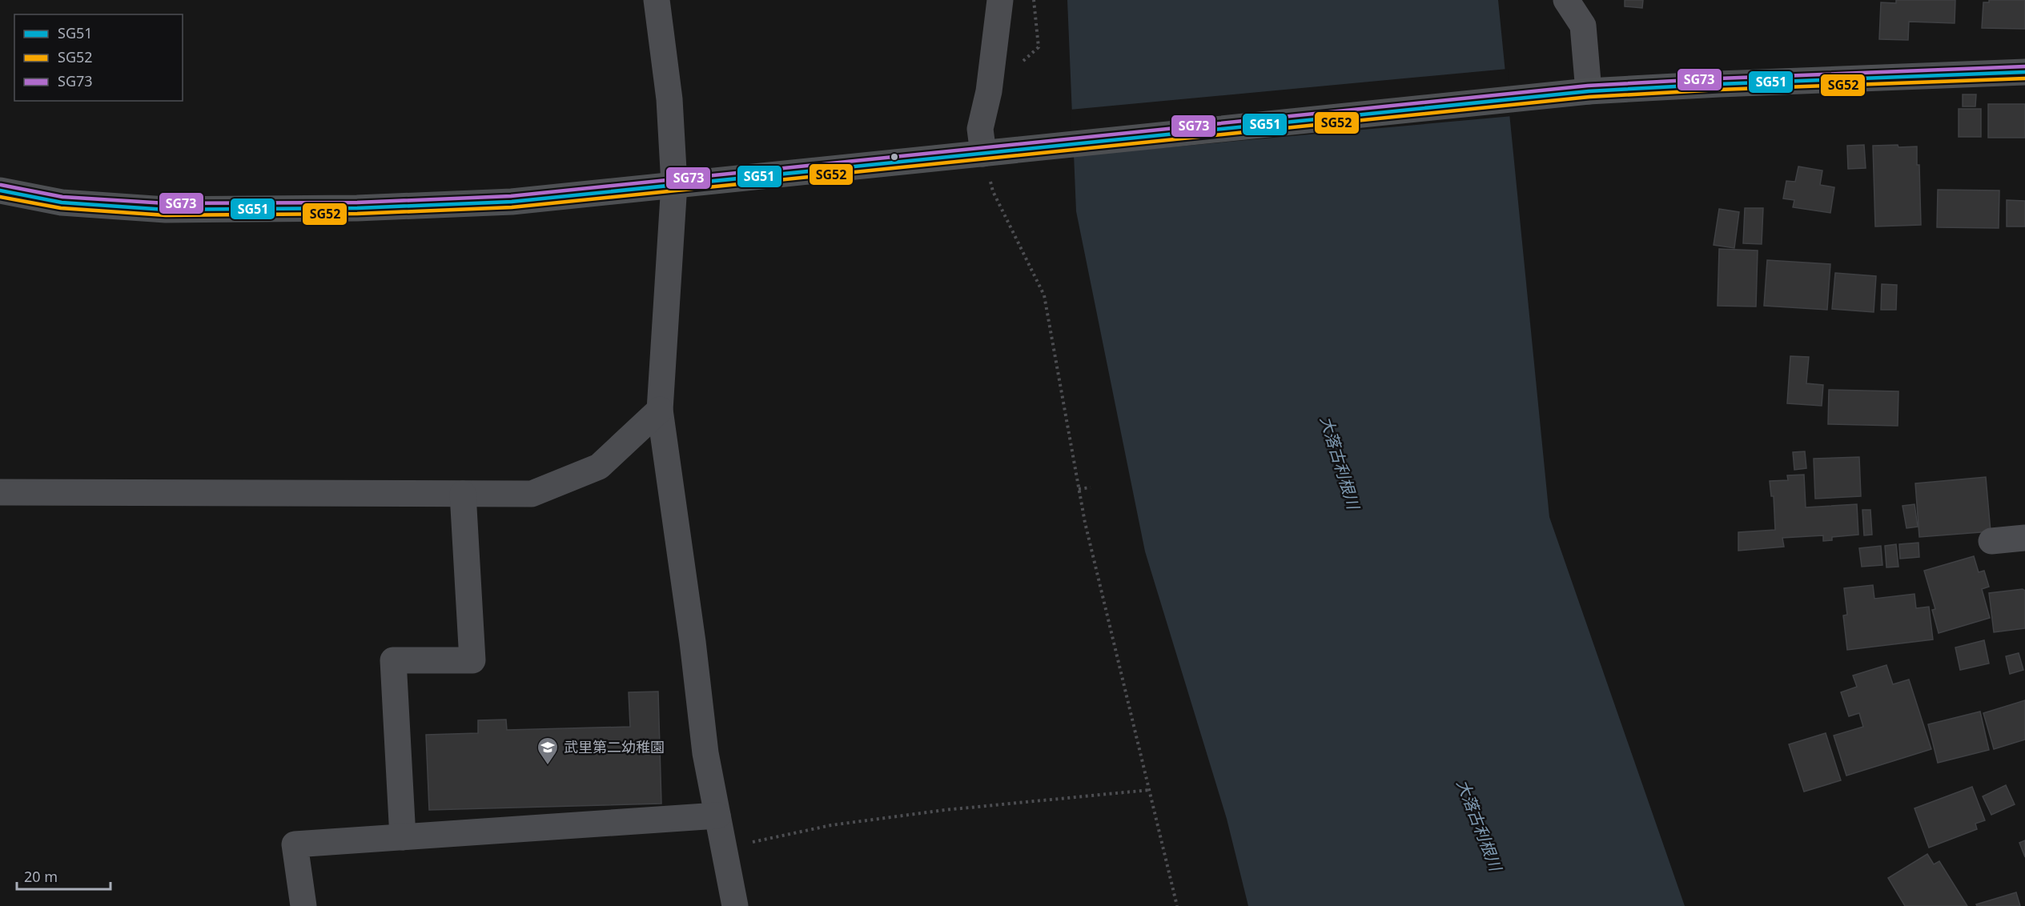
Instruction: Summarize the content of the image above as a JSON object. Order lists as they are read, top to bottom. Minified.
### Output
{"water":["大落古利根川"],"places":{"school or university":["武里第二幼稚園"]},"lines":["transit line SG73","transit line SG51","transit line SG52"],"legend":["SG51","SG52","SG73"],"scale_bar":"20 m"}
